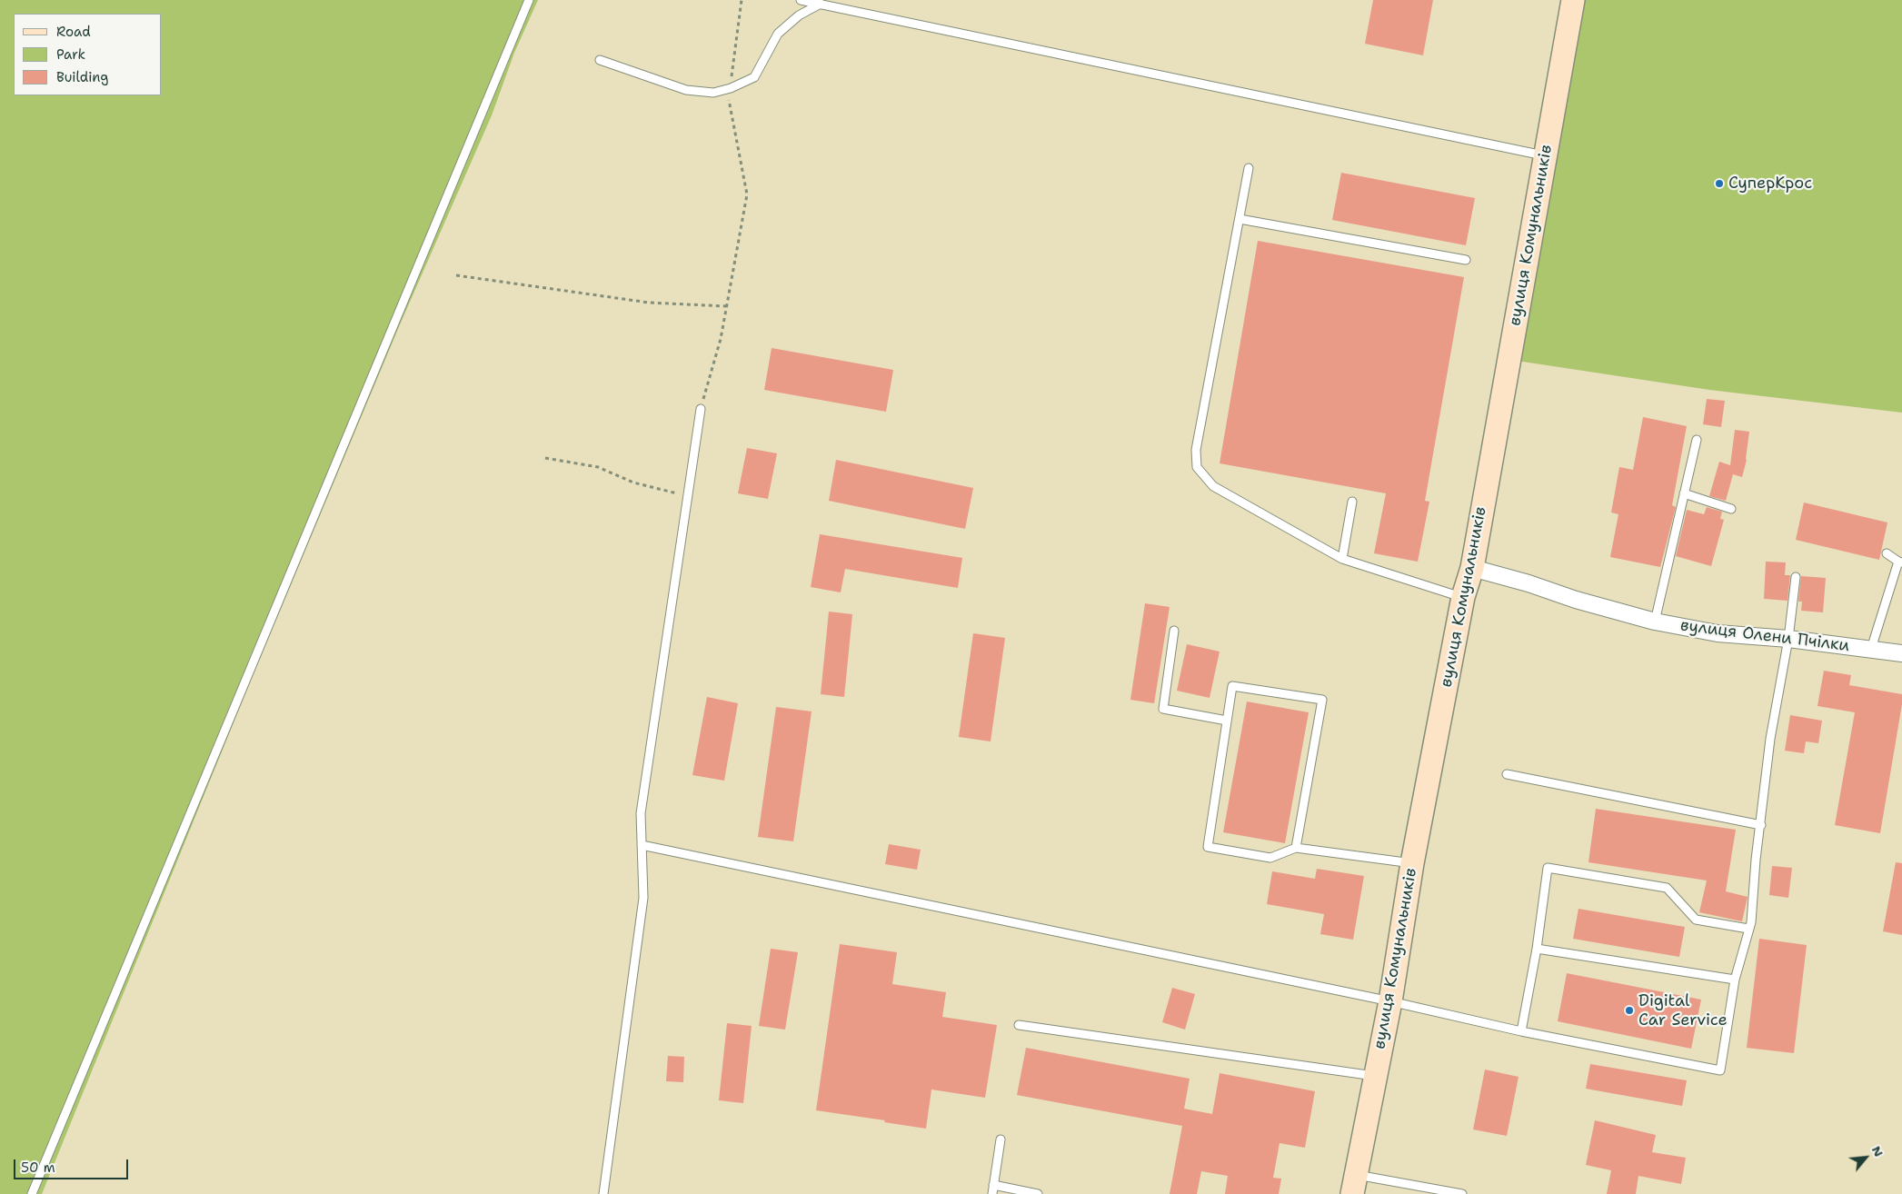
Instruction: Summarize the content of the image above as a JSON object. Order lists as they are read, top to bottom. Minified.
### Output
{"streets":{"street":["вулиця Комунальників","вулиця Олени Пчілки"]},"crossings":[["вулиця Комунальників","вулиця Олени Пчілки"]],"places":["СуперКрос","Digital Car Service"],"legend":["Road","Park","Building"],"scale_bar":"50 m","north":"top right"}
